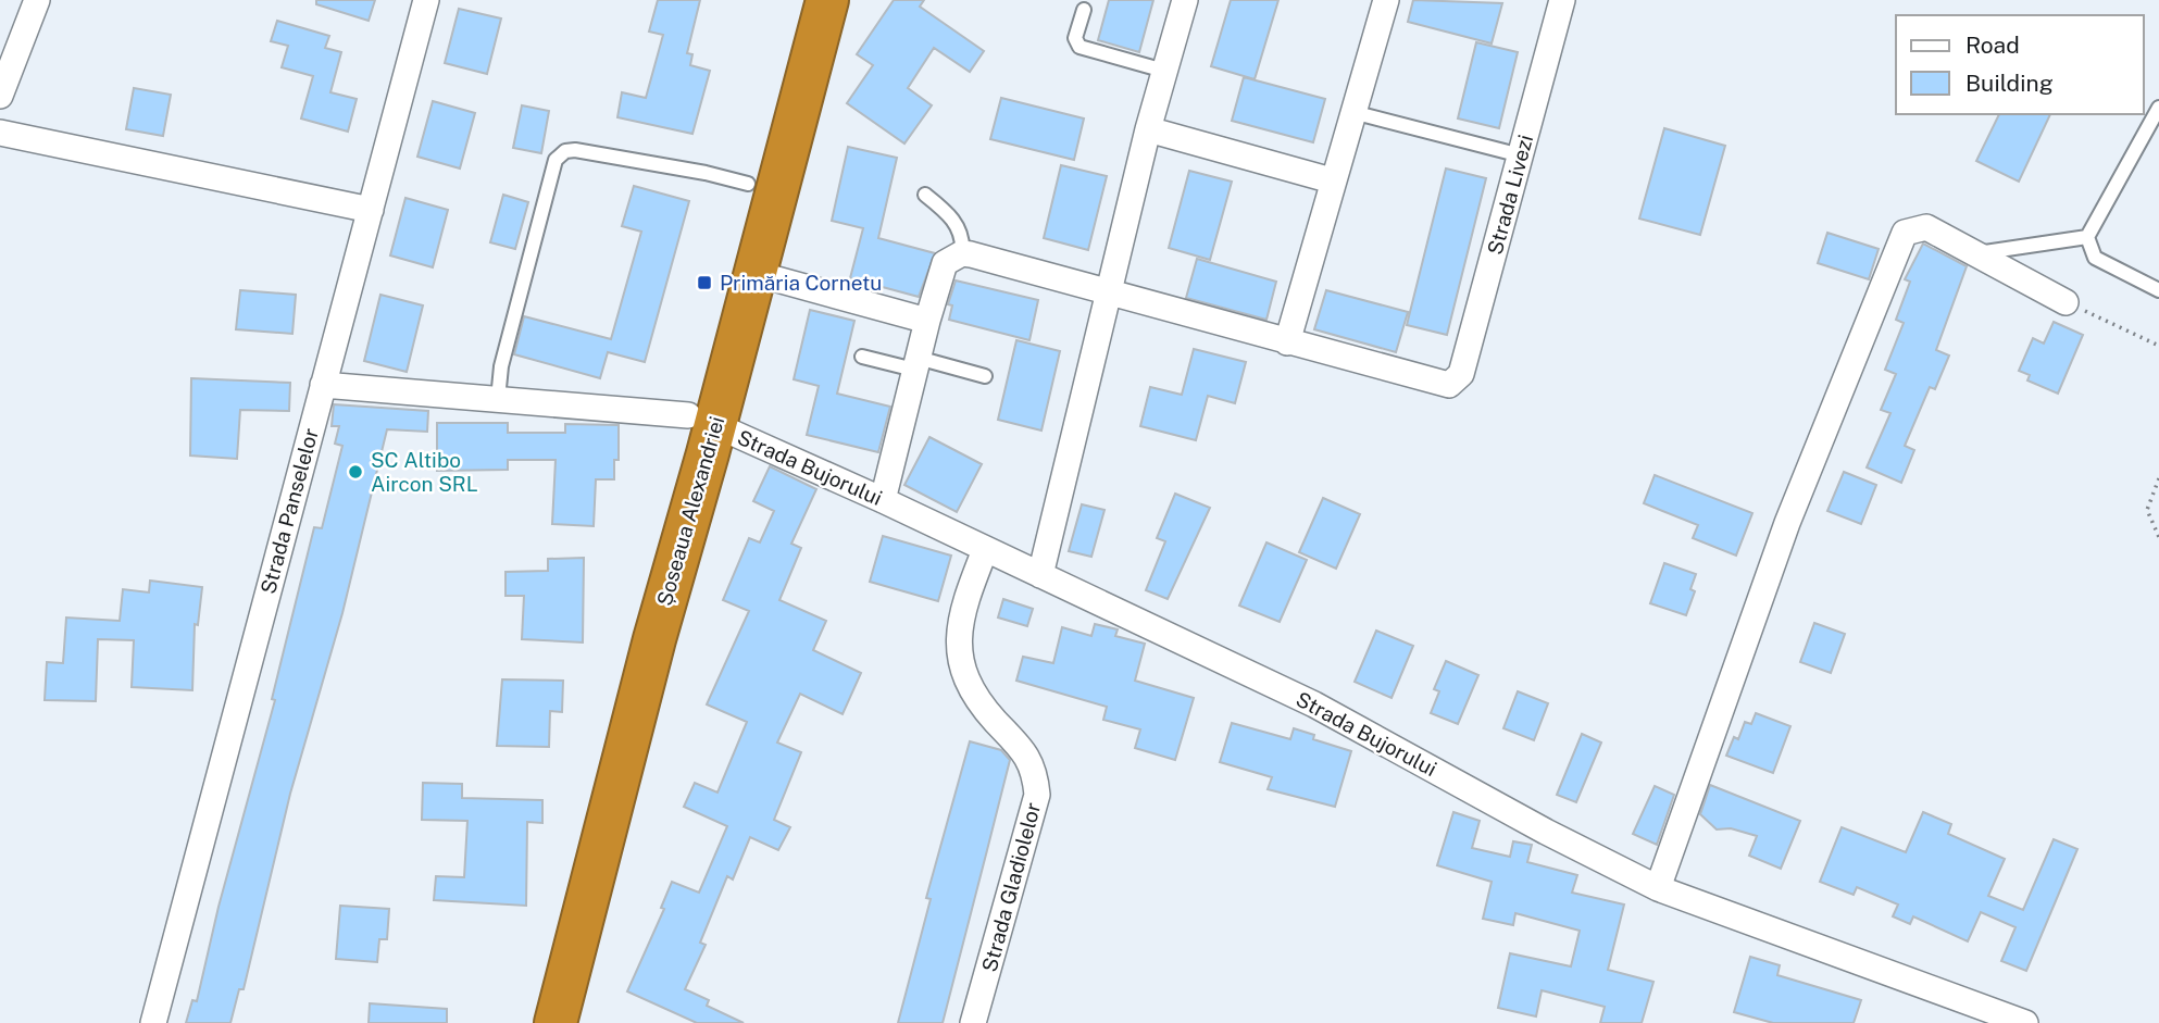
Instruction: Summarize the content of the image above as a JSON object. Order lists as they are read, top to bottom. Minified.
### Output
{"streets":{"highway":["Șoseaua Alexandriei"],"street":["Strada Livezi","Strada Bujorului","Strada Panselelor","Strada Gladiolelor"]},"crossings":[["Strada Bujorului","Strada Panselelor"],["Strada Bujorului","Șoseaua Alexandriei"],["Strada Bujorului","Strada Gladiolelor"]],"places":{"transit":["Primăria Cornetu"],"other":["SC Altibo Aircon SRL"]},"legend":["Road","Building"]}
